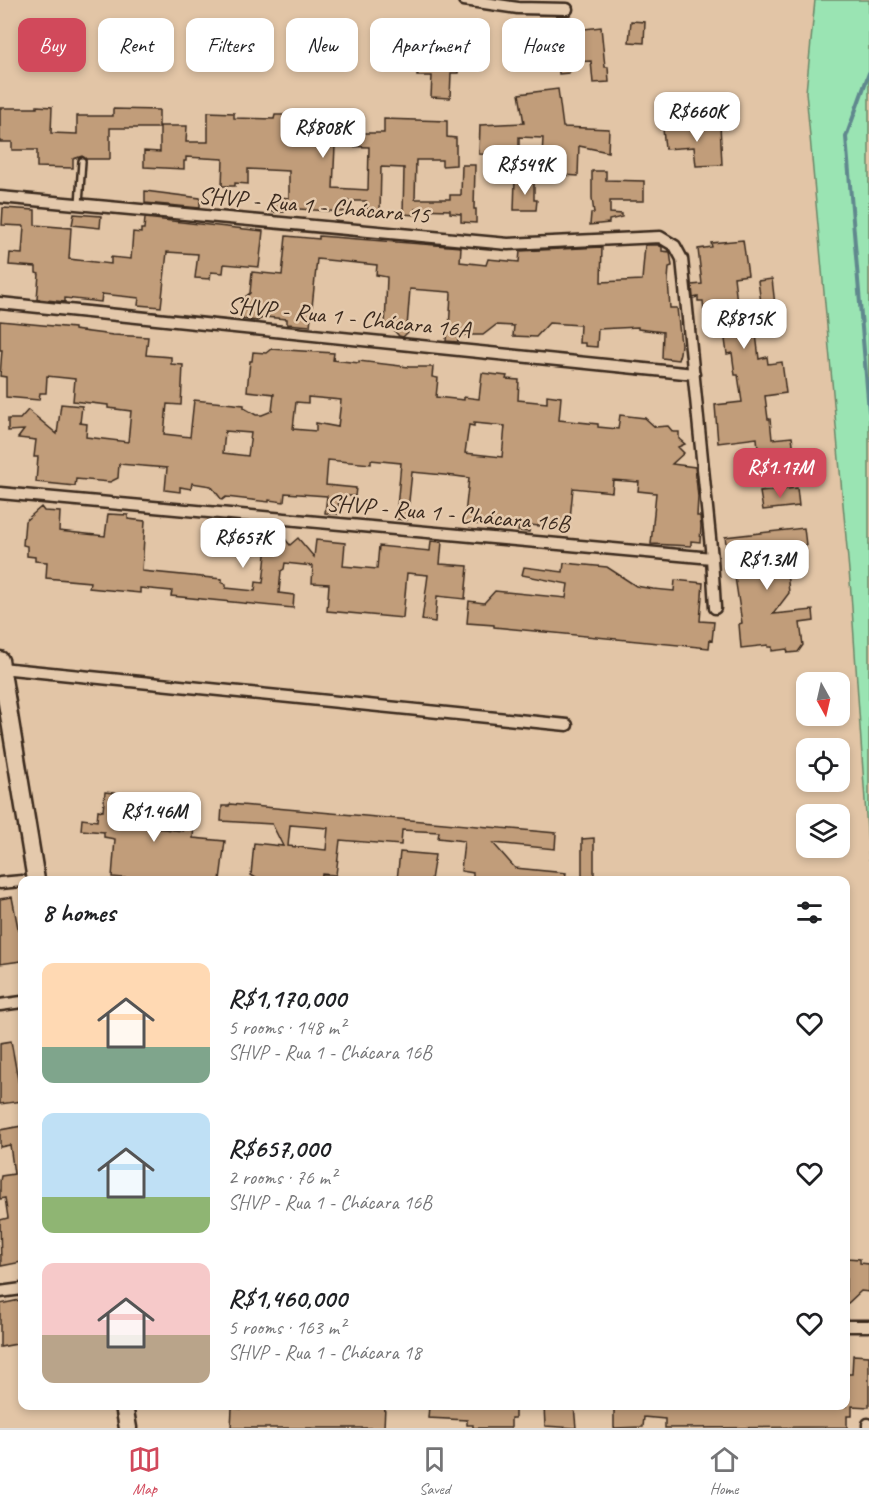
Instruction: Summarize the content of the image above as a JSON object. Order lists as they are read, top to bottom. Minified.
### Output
{"streets":{"street":["SHVP - Rua 1 - Chácara 15","SHVP - Rua 1 - Chácara 16A","SHVP - Rua 1 - Chácara 16B"]},"crossings":[["SHVP - Rua 1 - Chácara 15","SHVP - Rua 1 - Chácara 16A"]],"north":"bottom","page":{"chip":["Buy","Rent","Filters","New","Apartment","House"],"price":["R$660K","R$808K","R$549K","R$815K","R$1.17M","R$657K","R$1.3M","R$1.46M"],"heading":"8 homes","list":[{"name":"R$1,170,000","note":"5 rooms · 148 m² · SHVP - Rua 1 - Chácara 16B"},{"name":"R$657,000","note":"2 rooms · 76 m² · SHVP - Rua 1 - Chácara 16B"},{"name":"R$1,460,000","note":"5 rooms · 163 m² · SHVP - Rua 1 - Chácara 18"}],"tabs":["Map","Saved","Home"]}}
